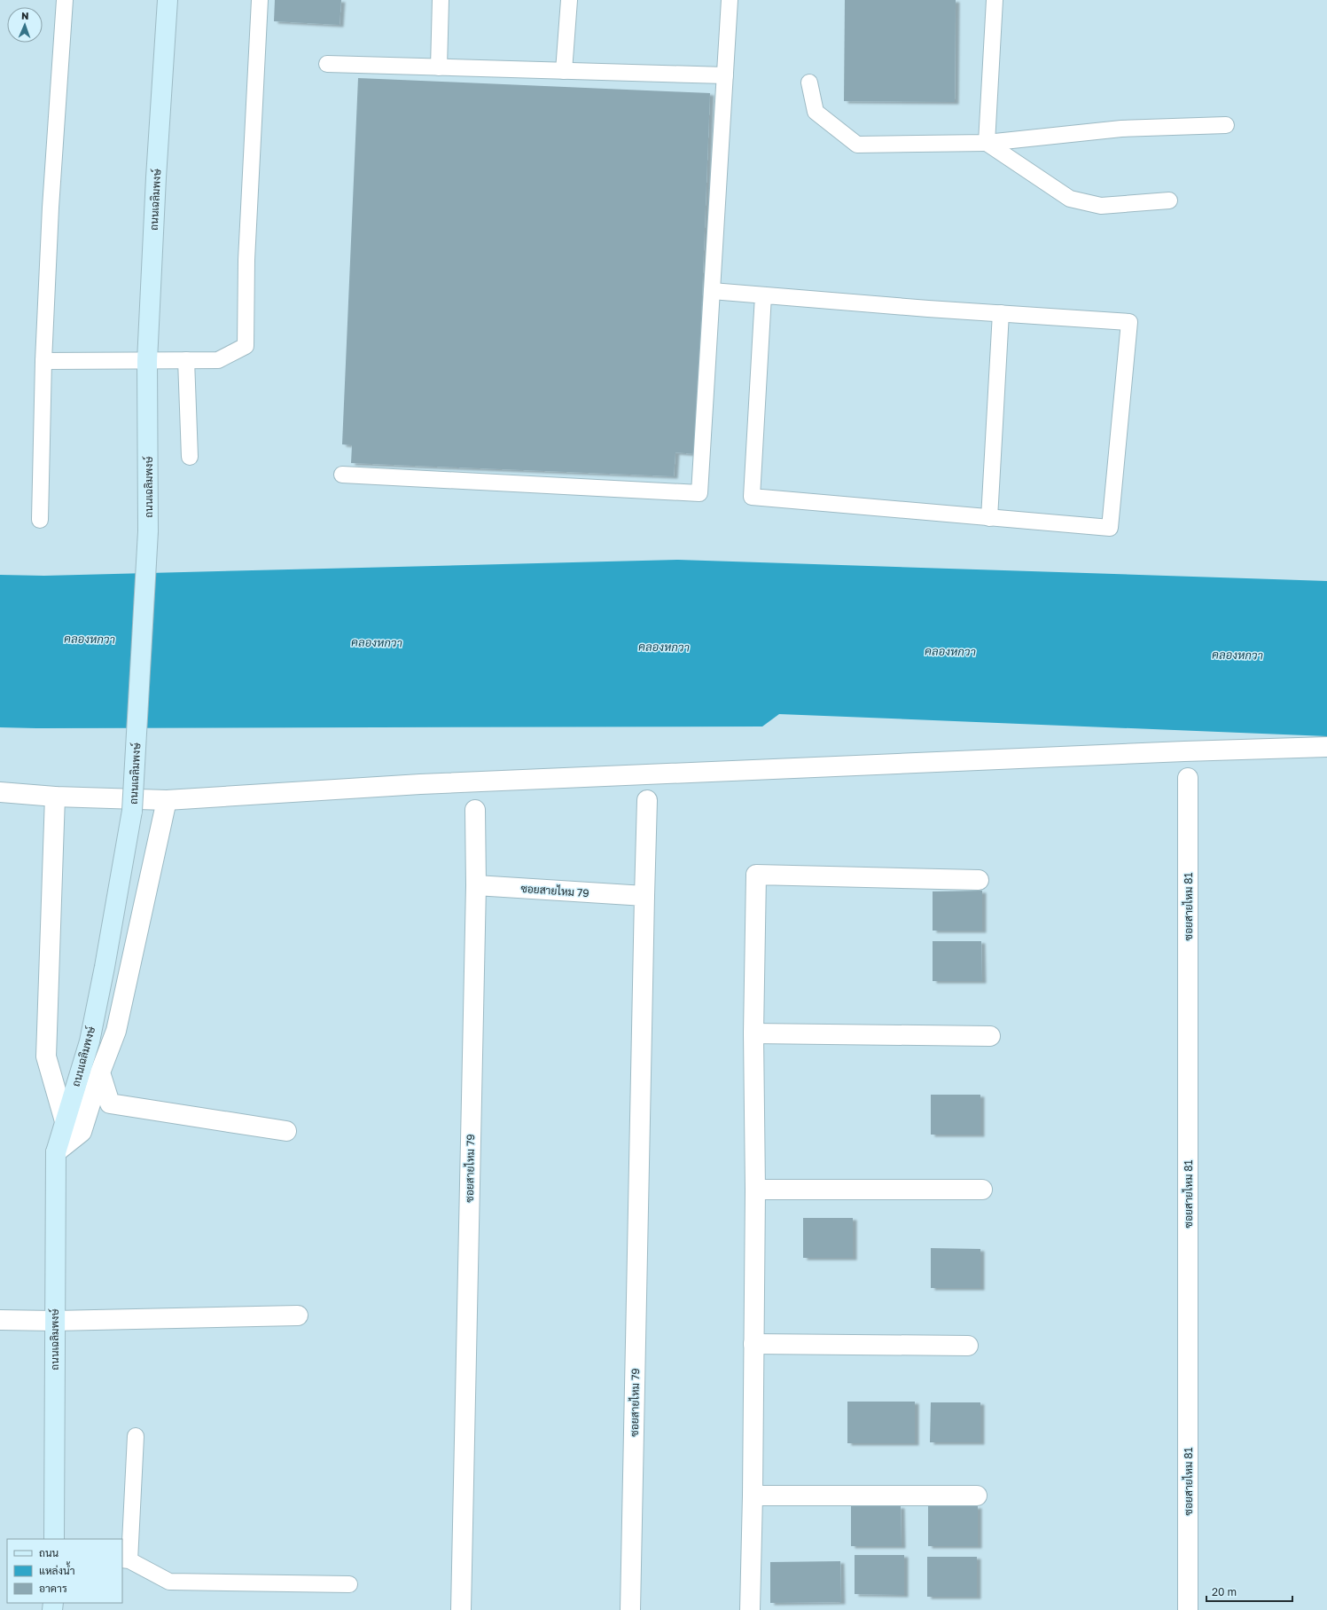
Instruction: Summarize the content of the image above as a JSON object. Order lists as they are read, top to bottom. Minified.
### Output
{"streets":{"main road":["ถนนเฉลิมพงษ์"],"street":["ซอยสายไหม 79","ซอยสายไหม 81"]},"water":["คลองหกวา"],"legend":["ถนน","แหล่งน้ำ","อาคาร"],"scale_bar":"20 m","north":"top"}
